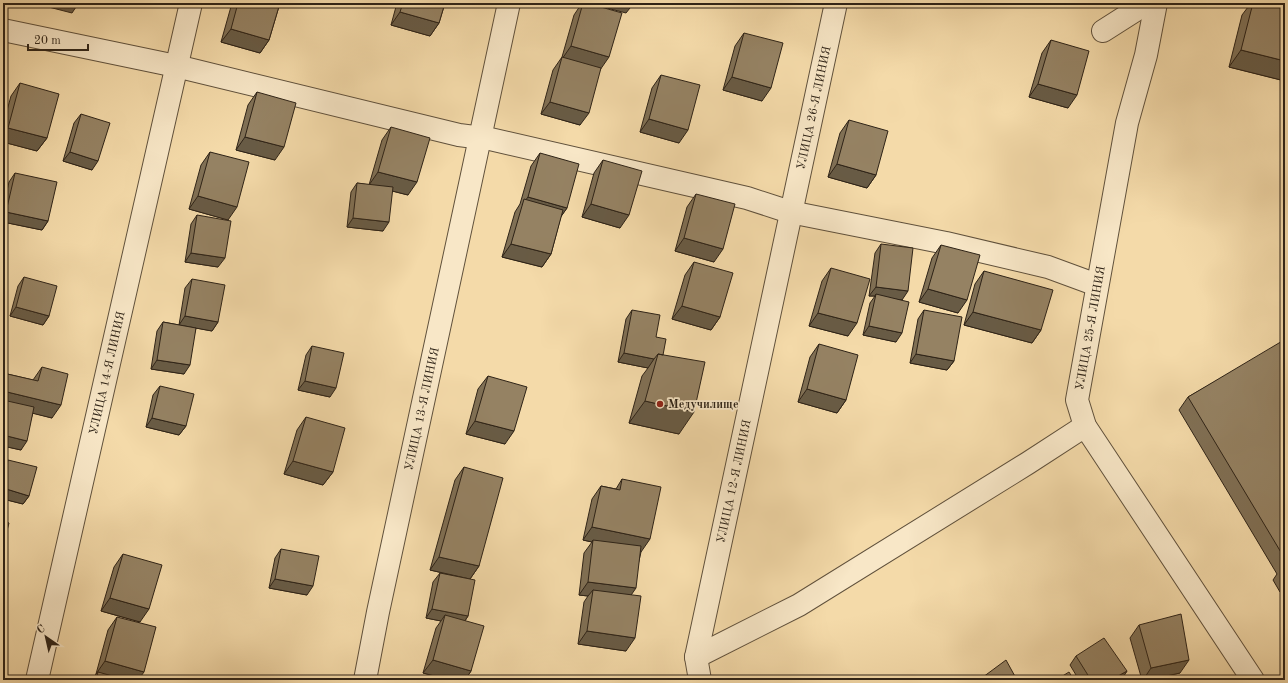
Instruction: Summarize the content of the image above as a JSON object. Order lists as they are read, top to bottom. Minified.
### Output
{"streets":{"street":["УЛИЦА 26-Я ЛИНИЯ","УЛИЦА 25-Я ЛИНИЯ","УЛИЦА 14-Я ЛИНИЯ","УЛИЦА 13-Я ЛИНИЯ","УЛИЦА 12-Я ЛИНИЯ"]},"crossings":[["УЛИЦА 26-Я ЛИНИЯ","УЛИЦА 12-Я ЛИНИЯ"]],"places":["Медучилище"],"scale_bar":"20 m","north":"top left"}
